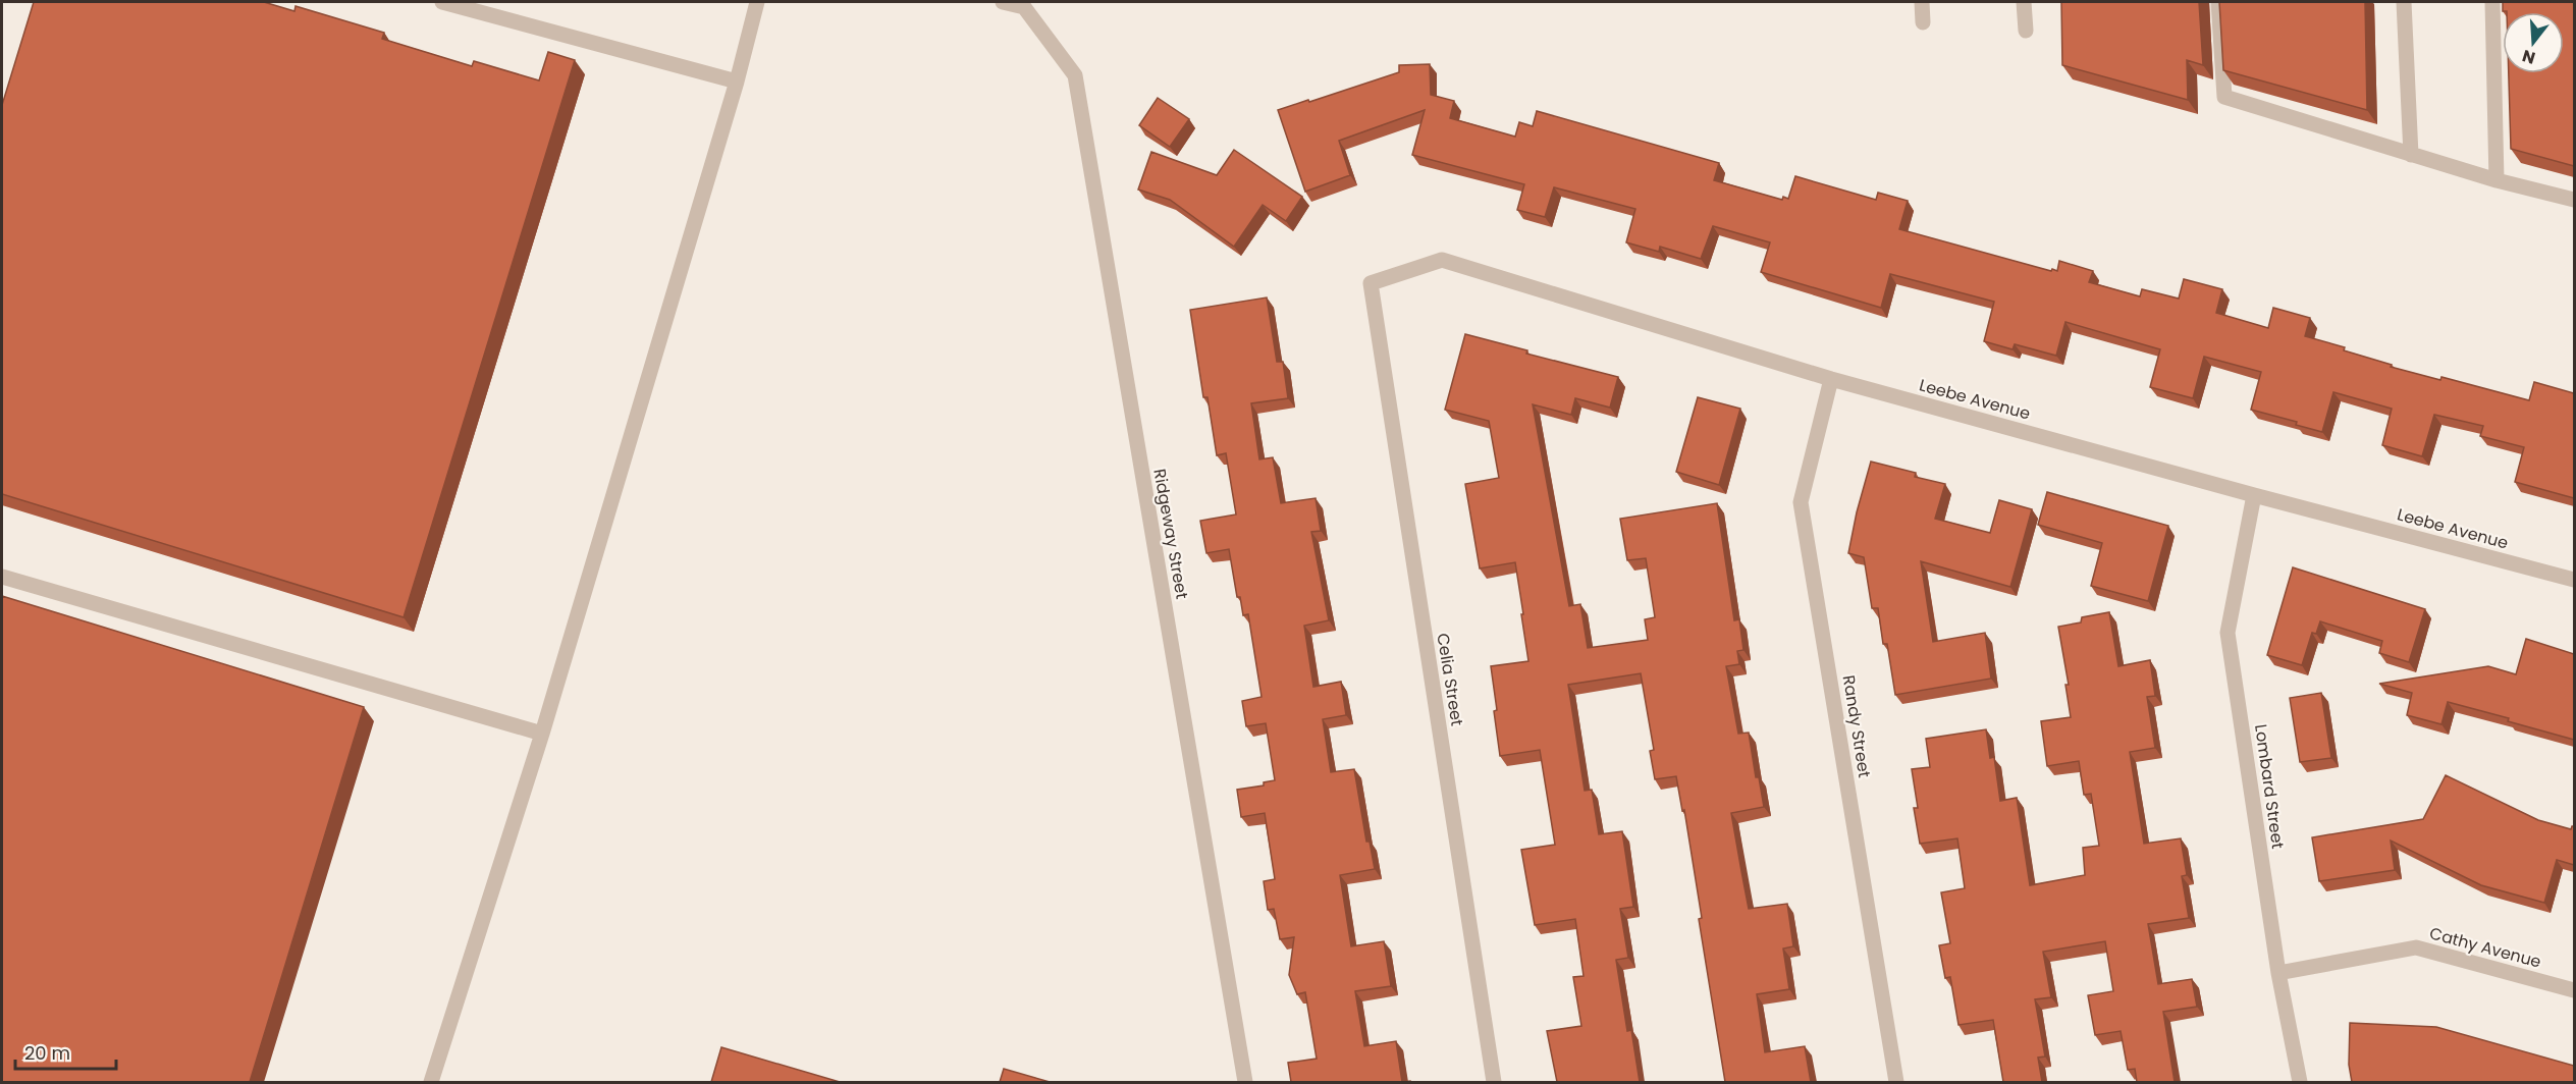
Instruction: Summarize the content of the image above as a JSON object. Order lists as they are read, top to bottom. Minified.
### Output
{"streets":{"street":["Leebe Avenue","Ridgeway Street","Celia Street","Randy Street","Lombard Street","Cathy Avenue"]},"crossings":[["Leebe Avenue","Celia Street"],["Leebe Avenue","Randy Street"],["Leebe Avenue","Lombard Street"],["Lombard Street","Cathy Avenue"]],"scale_bar":"20 m","north":"bottom"}
